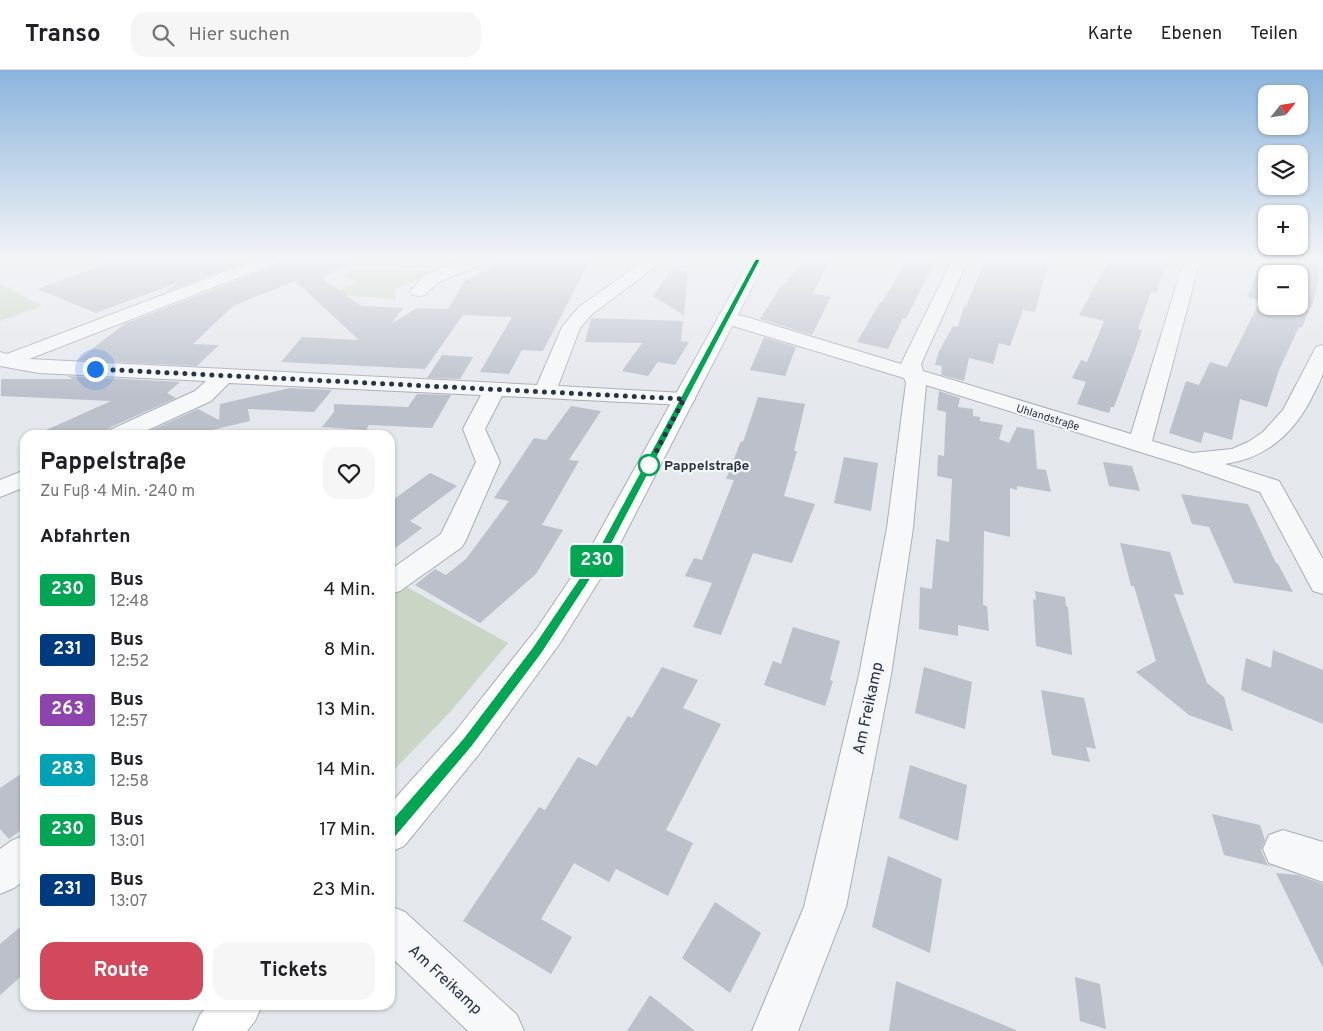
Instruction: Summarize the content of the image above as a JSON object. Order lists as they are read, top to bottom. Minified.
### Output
{"streets":{"street":["Uhlandstraße","Am Freikamp"]},"crossings":[["Uhlandstraße","Am Freikamp"]],"places":["Pappelstraße"],"lines":["bus line 230"],"north":"top right","page":{"header":"Transo","search":"Hier suchen","nav":["Karte","Ebenen","Teilen"],"on_map":"230","map_buttons":["+","−"],"heading":[["Pappelstraße","Zu Fuß · 4 Min. · 240 m"],"Abfahrten"],"list":[{"mark":"230","name":"Bus","note":"12:48","value":"4 Min."},{"mark":"231","name":"Bus","note":"12:52","value":"8 Min."},{"mark":"263","name":"Bus","note":"12:57","value":"13 Min."},{"mark":"283","name":"Bus","note":"12:58","value":"14 Min."},{"mark":"230","name":"Bus","note":"13:01","value":"17 Min."},{"mark":"231","name":"Bus","note":"13:07","value":"23 Min."}],"buttons":["Route","Tickets"]}}
